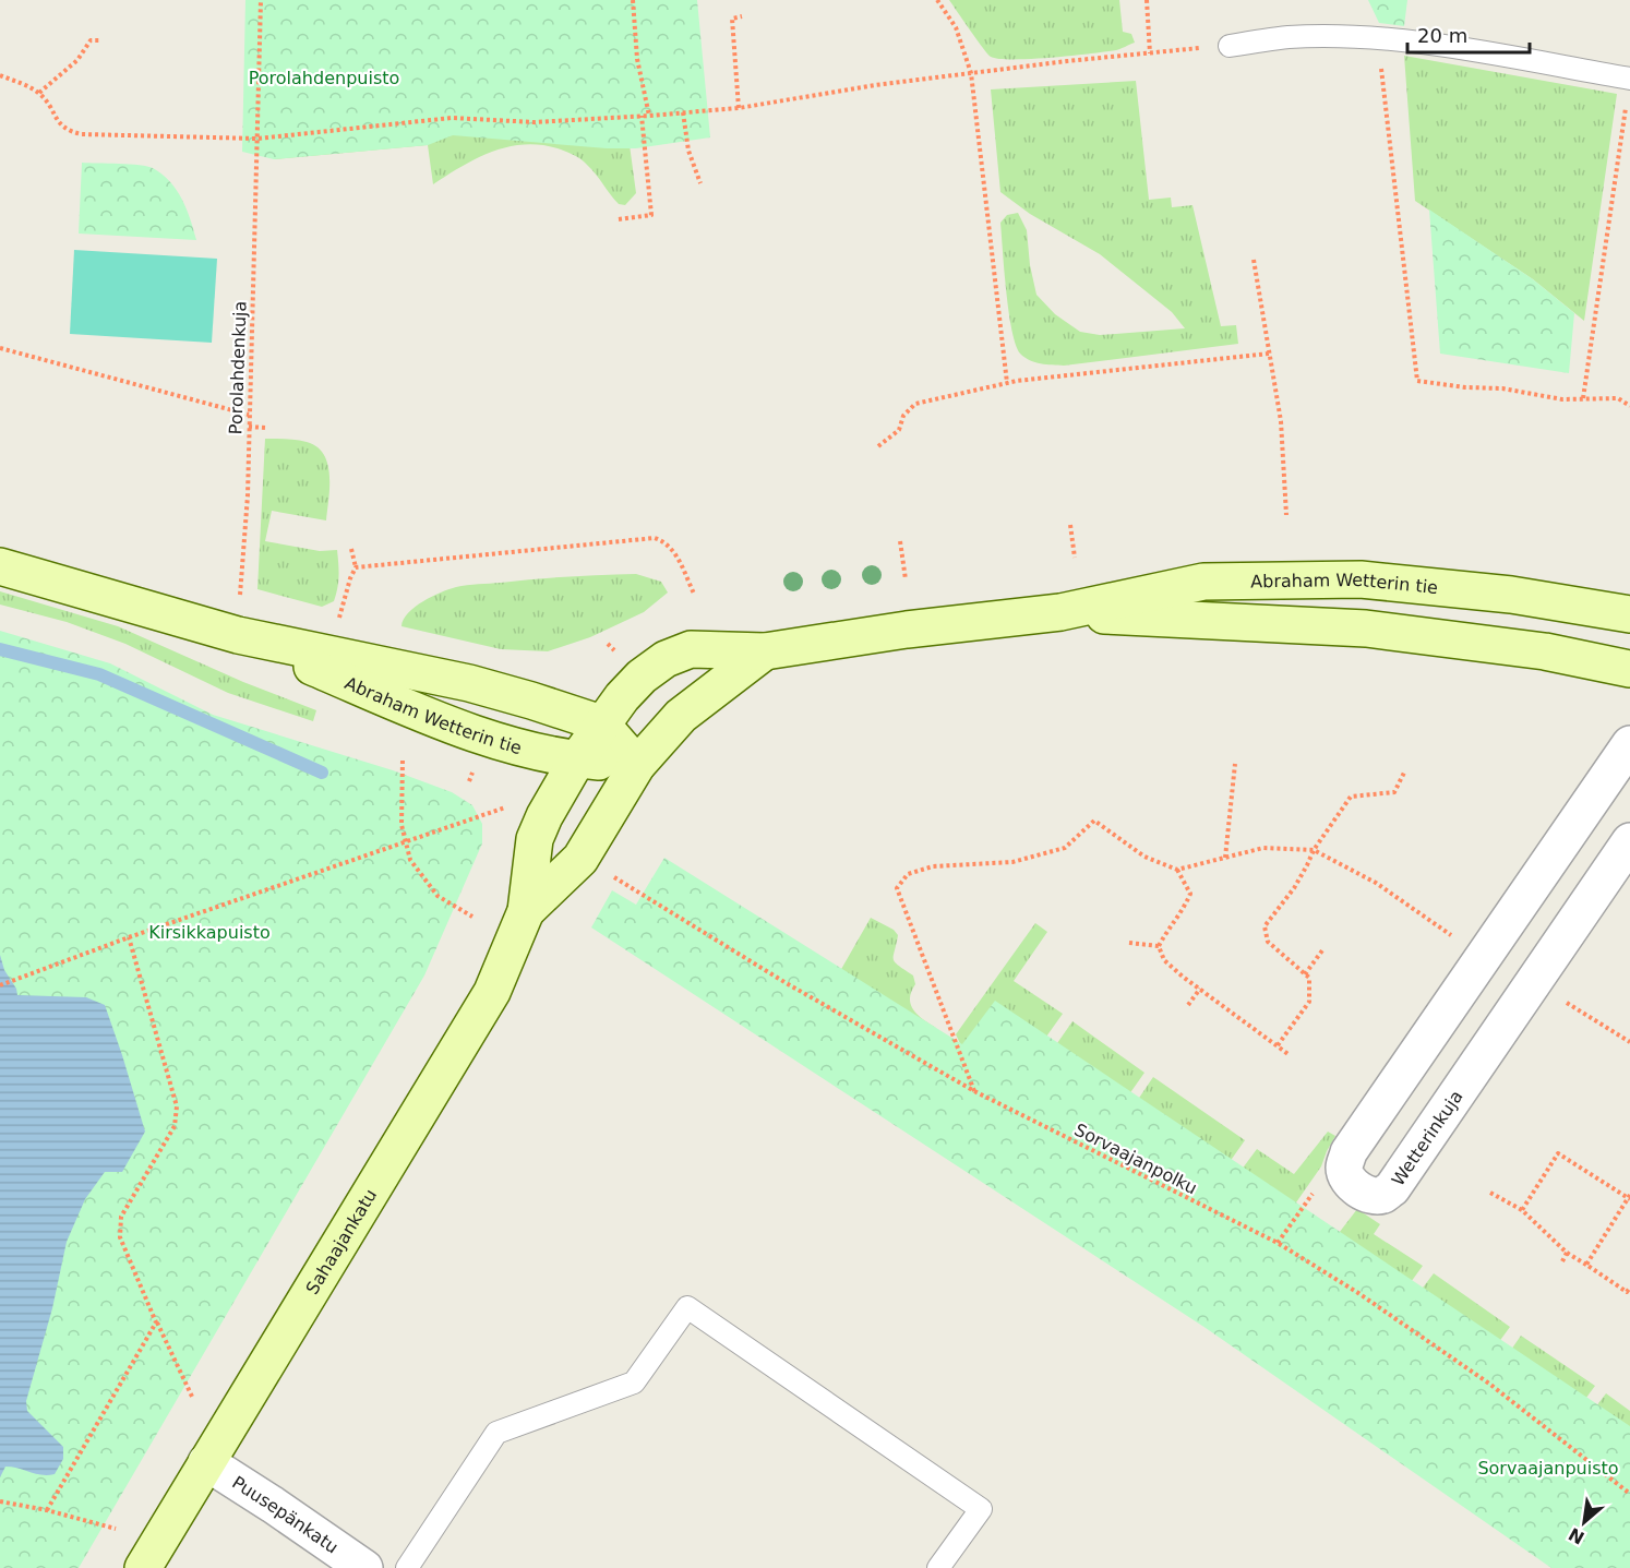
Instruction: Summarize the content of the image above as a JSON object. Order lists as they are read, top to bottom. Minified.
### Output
{"streets":{"main road":["Abraham Wetterin tie","Sahaajankatu"],"street":["Wetterinkuja","Puusepänkatu"],"path":["Porolahdenkuja","Sorvaajanpolku"]},"crossings":[["Abraham Wetterin tie","Sahaajankatu"],["Sahaajankatu","Puusepänkatu"]],"parks":["Porolahdenpuisto","Kirsikkapuisto","Sorvaajanpuisto"],"scale_bar":"20 m","north":"bottom left"}
